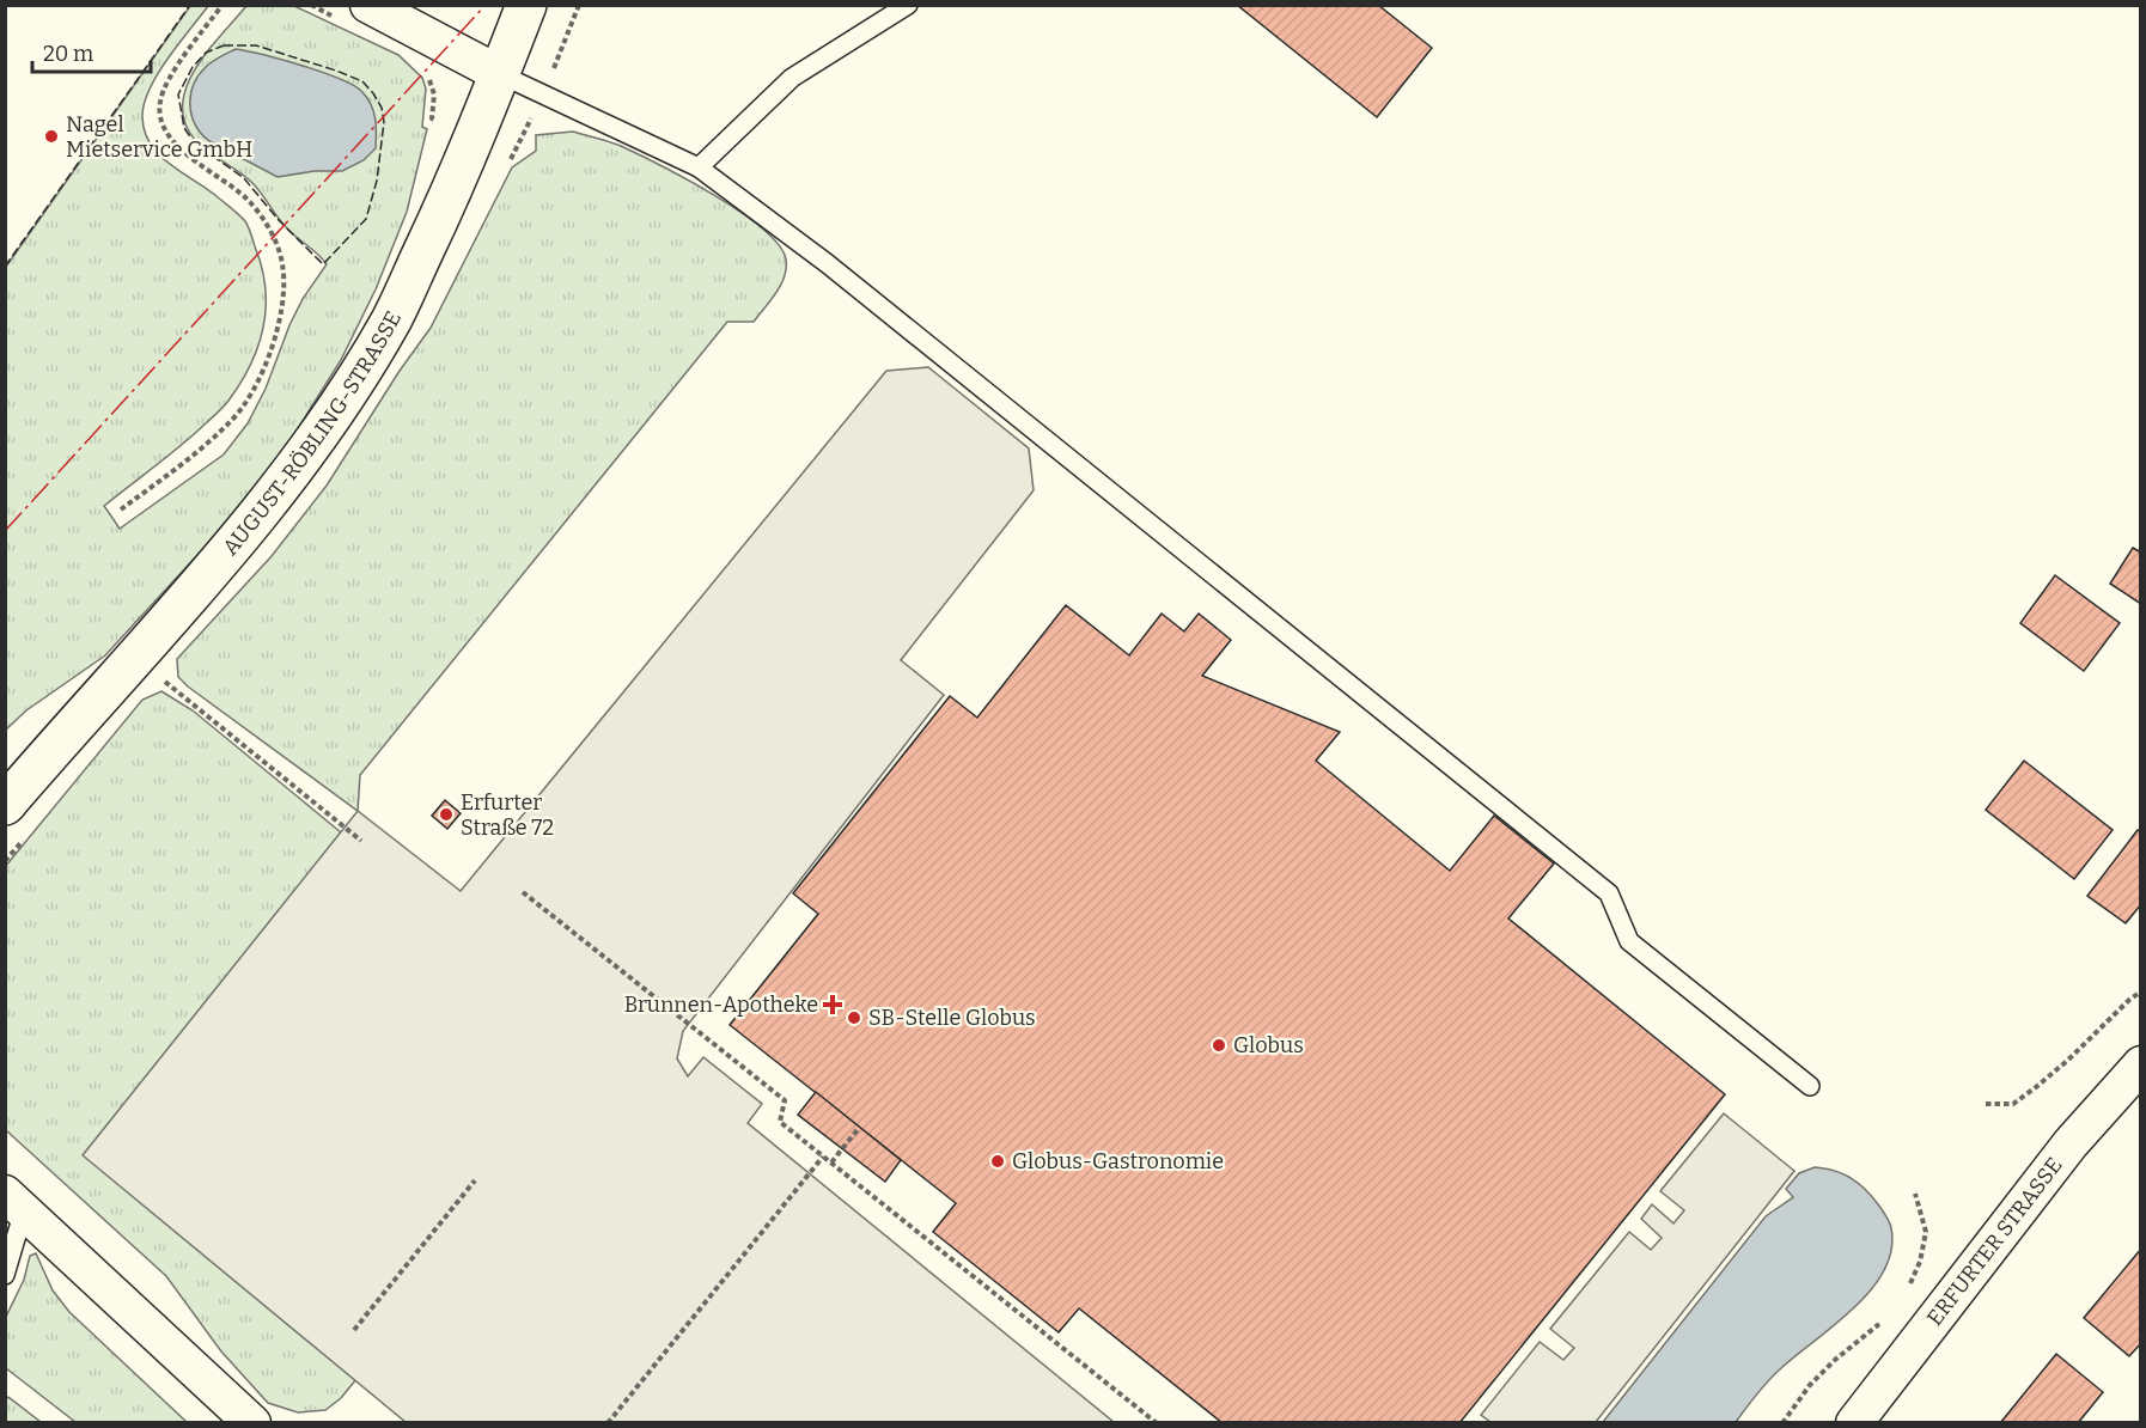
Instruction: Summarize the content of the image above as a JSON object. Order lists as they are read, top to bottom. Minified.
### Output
{"streets":{"street":["AUGUST-RÖBLING-STRASSE","ERFURTER STRASSE"]},"places":{"other":["Nagel Mietservice GmbH","Erfurter Straße 72","SB-Stelle Globus","Globus","Globus-Gastronomie"],"health":["Brunnen-Apotheke"]},"scale_bar":"20 m"}
